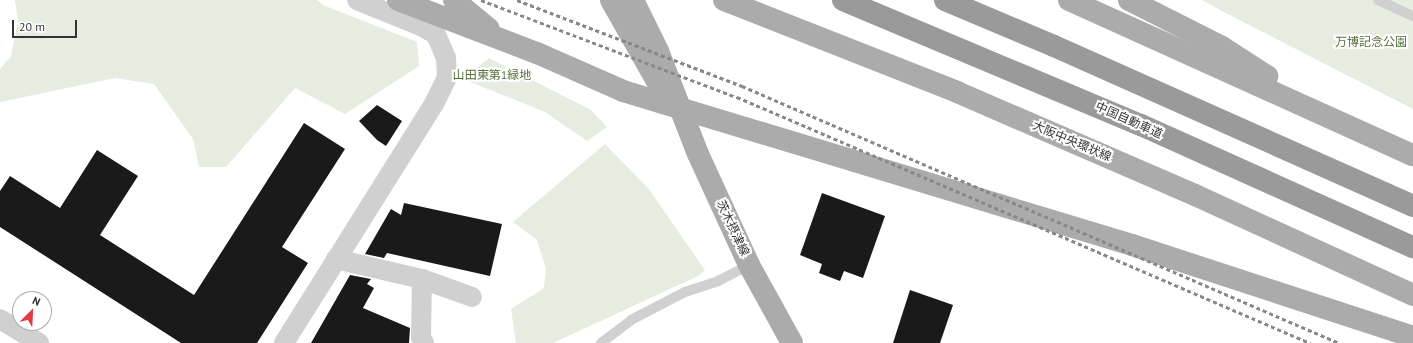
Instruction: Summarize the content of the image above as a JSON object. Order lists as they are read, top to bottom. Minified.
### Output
{"streets":{"highway":["中国自動車道"],"main road":["大阪中央環状線","茨木摂津線"]},"parks":["万博記念公園","山田東第1緑地"],"scale_bar":"20 m","north":"top right"}
